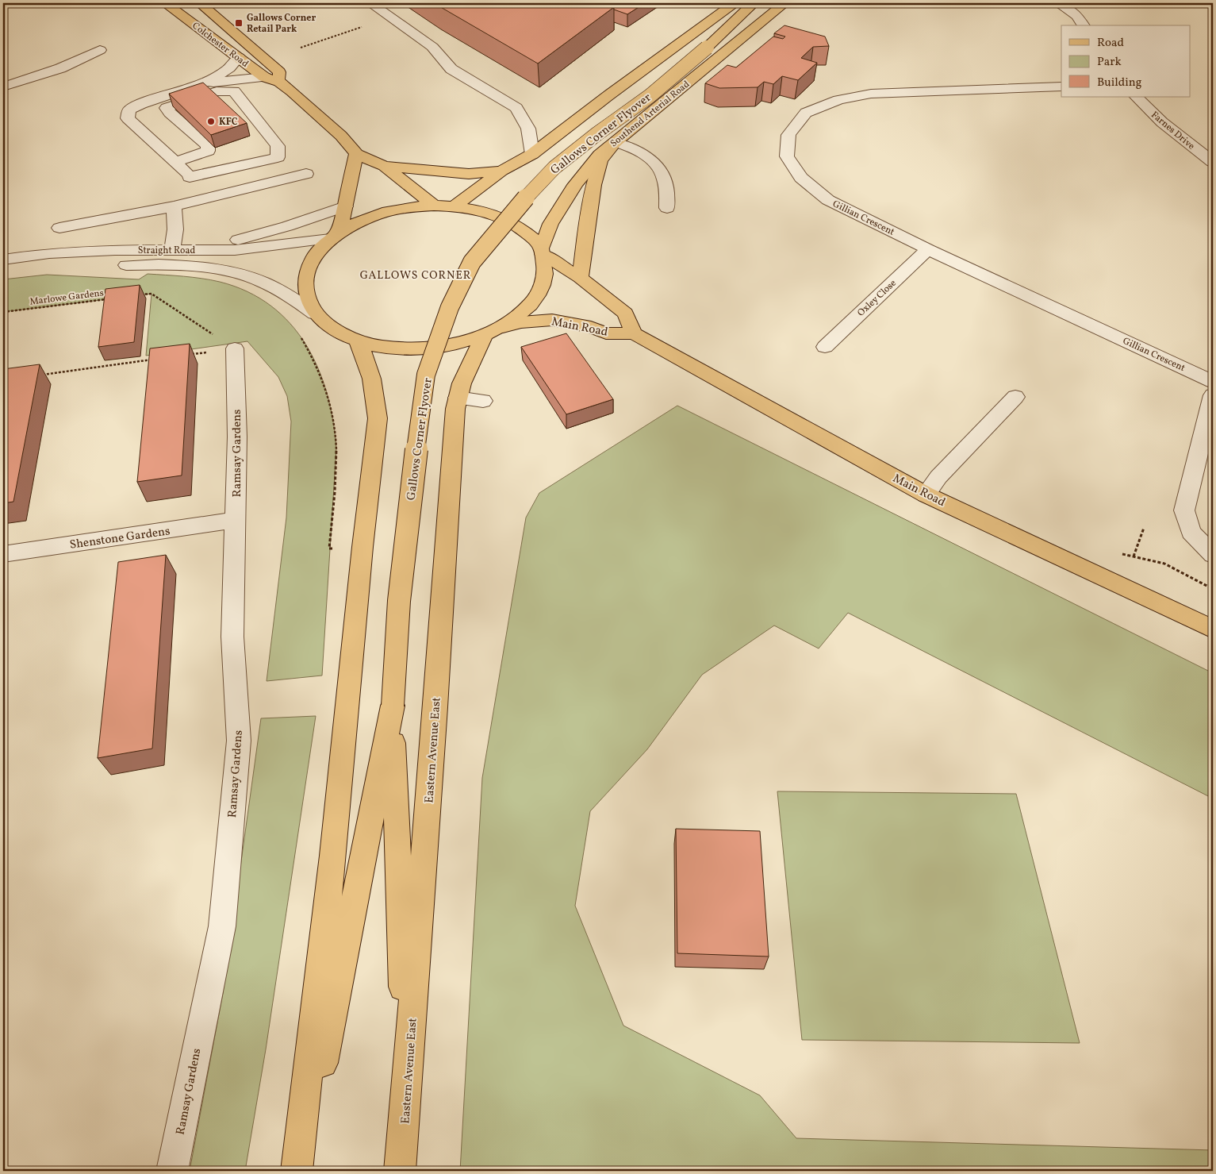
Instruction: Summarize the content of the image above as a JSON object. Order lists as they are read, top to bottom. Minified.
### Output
{"streets":{"main road":["Colchester Road","Southend Arterial Road","Gallows Corner Flyover","Main Road","Eastern Avenue East"],"street":["Farnes Drive","Gillian Crescent","Straight Road","Oxley Close","Ramsay Gardens","Shenstone Gardens"],"path":["Marlowe Gardens"]},"crossings":[["Gillian Crescent","Oxley Close"],["Ramsay Gardens","Shenstone Gardens"]],"districts":["GALLOWS CORNER"],"places":{"transit":["Gallows Corner Retail Park"],"other":["KFC"]},"legend":["Road","Park","Building"]}
